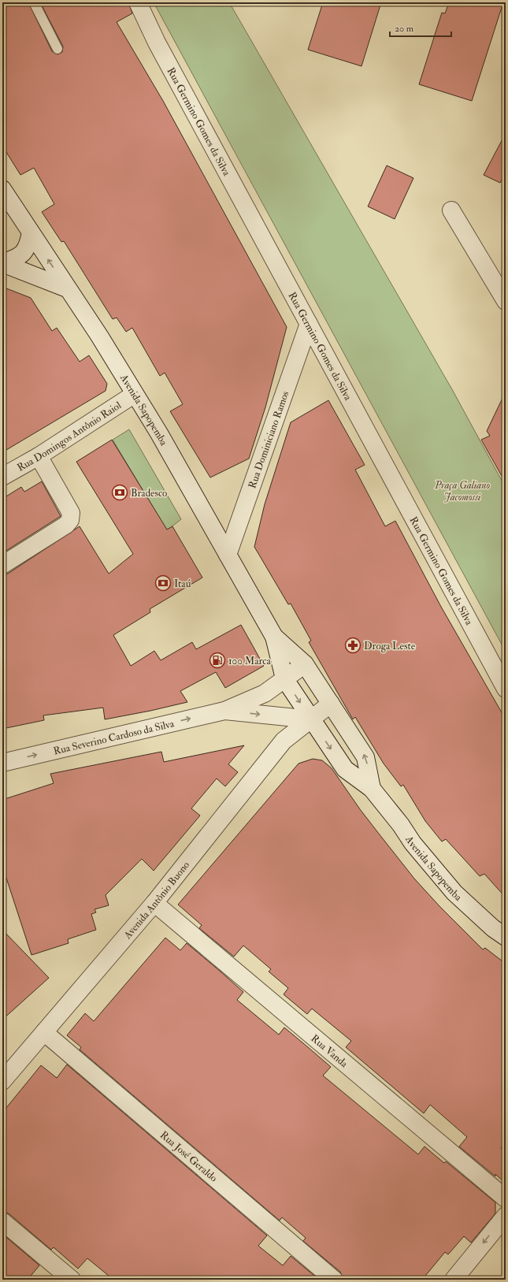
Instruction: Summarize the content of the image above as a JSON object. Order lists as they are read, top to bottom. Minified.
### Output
{"streets":{"street":["Rua Germino Gomes da Silva","Avenida Sapopemba","Rua Domingos Antônio Raiol","Rua Dominiciano Ramos","Rua Severino Cardoso da Silva","Avenida Antônio Buono","Rua Vanda","Rua José Geraldo"]},"crossings":[["Rua Germino Gomes da Silva","Rua Dominiciano Ramos"],["Avenida Sapopemba","Rua Domingos Antônio Raiol"],["Avenida Sapopemba","Rua Dominiciano Ramos"],["Avenida Sapopemba","Rua Severino Cardoso da Silva"],["Avenida Sapopemba","Avenida Antônio Buono"],["Rua Severino Cardoso da Silva","Avenida Antônio Buono"],["Avenida Antônio Buono","Rua Vanda"],["Avenida Antônio Buono","Rua José Geraldo"]],"one_way":["Rua Severino Cardoso da Silva"],"parks":["Praça Galiano Jacomossi"],"places":{"bank":["Bradesco","Itaú"],"pharmacy":["Droga Leste"],"fuel station":["100 Marca"]},"scale_bar":"20 m"}
